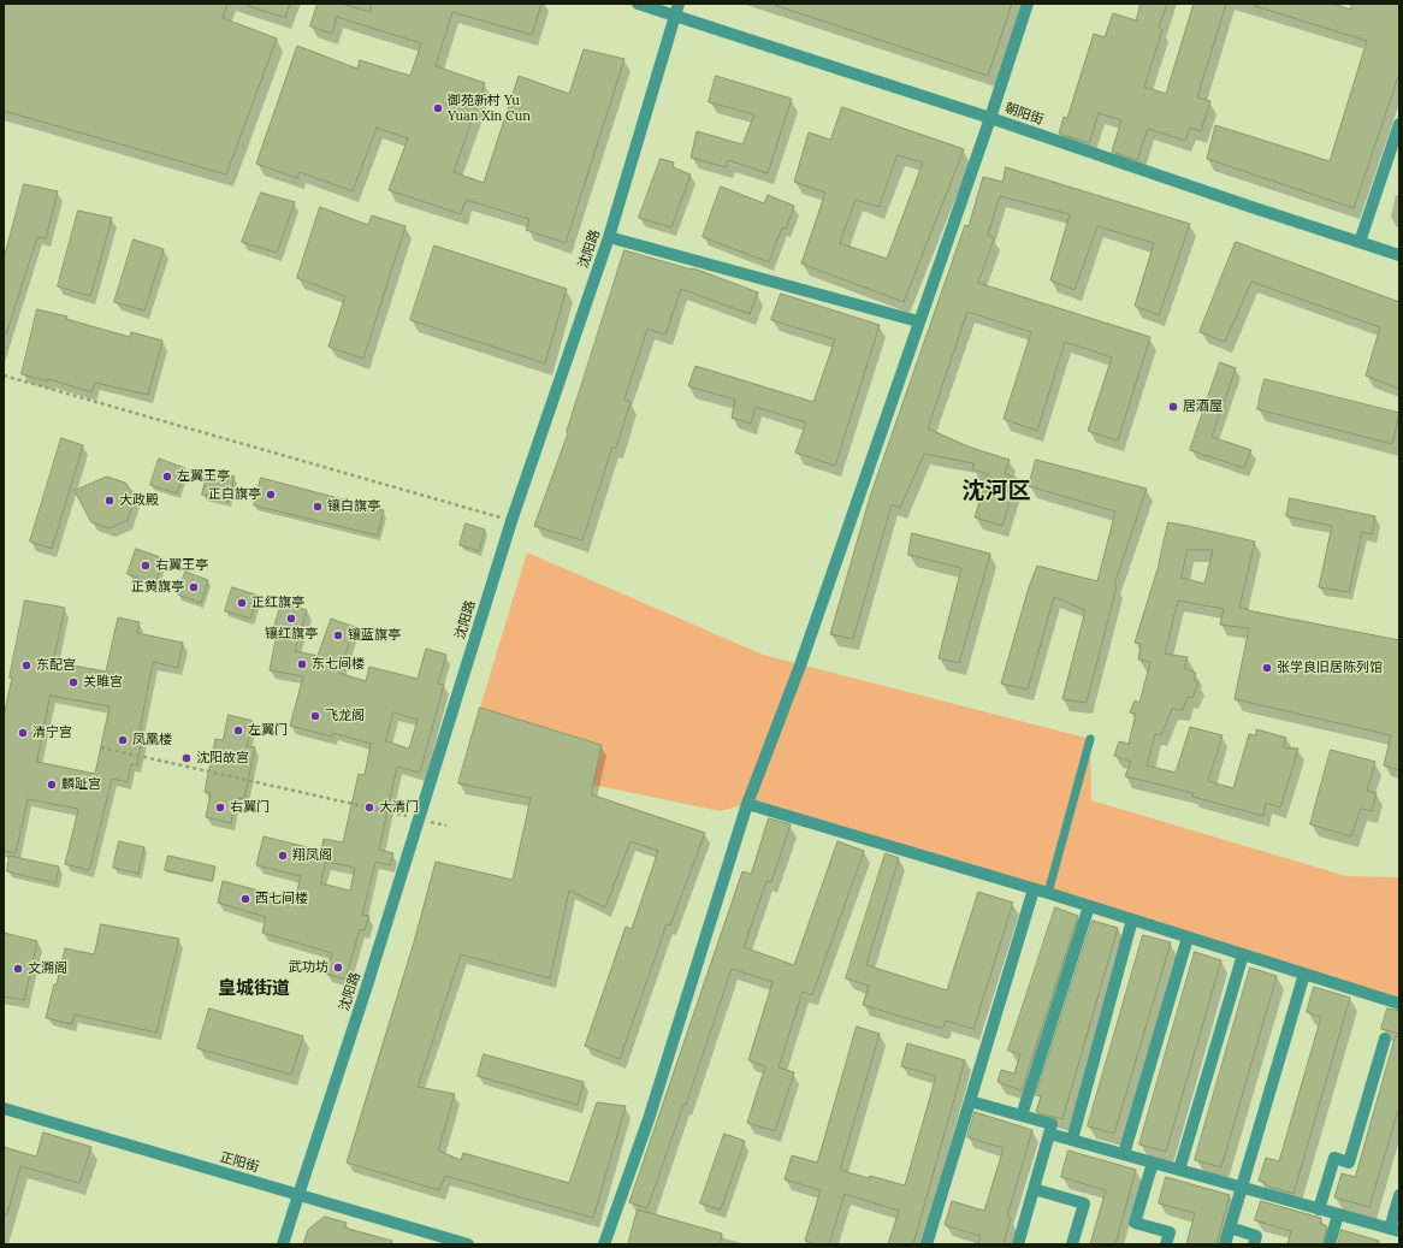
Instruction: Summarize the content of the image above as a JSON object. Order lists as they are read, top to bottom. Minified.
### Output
{"streets":{"street":["朝阳街","沈阳路","正阳街"]},"crossings":[["朝阳街","沈阳路"],["沈阳路","正阳街"]],"districts":["沈河区","皇城街道"],"places":["御苑新村 Yu Yuan Xin Cun","居酒屋","左翼王亭","正白旗亭","大政殿","镶白旗亭","右翼王亭","正黄旗亭","正红旗亭","镶红旗亭","镶蓝旗亭","东七间楼","东配宫","张学良旧居陈列馆","关雎宫","飞龙阁","左翼门","清宁宫","凤凰楼","沈阳故宫","麟趾宫","右翼门","大清门","翔凤阁","西七间楼","武功坊","文溯阁"]}
